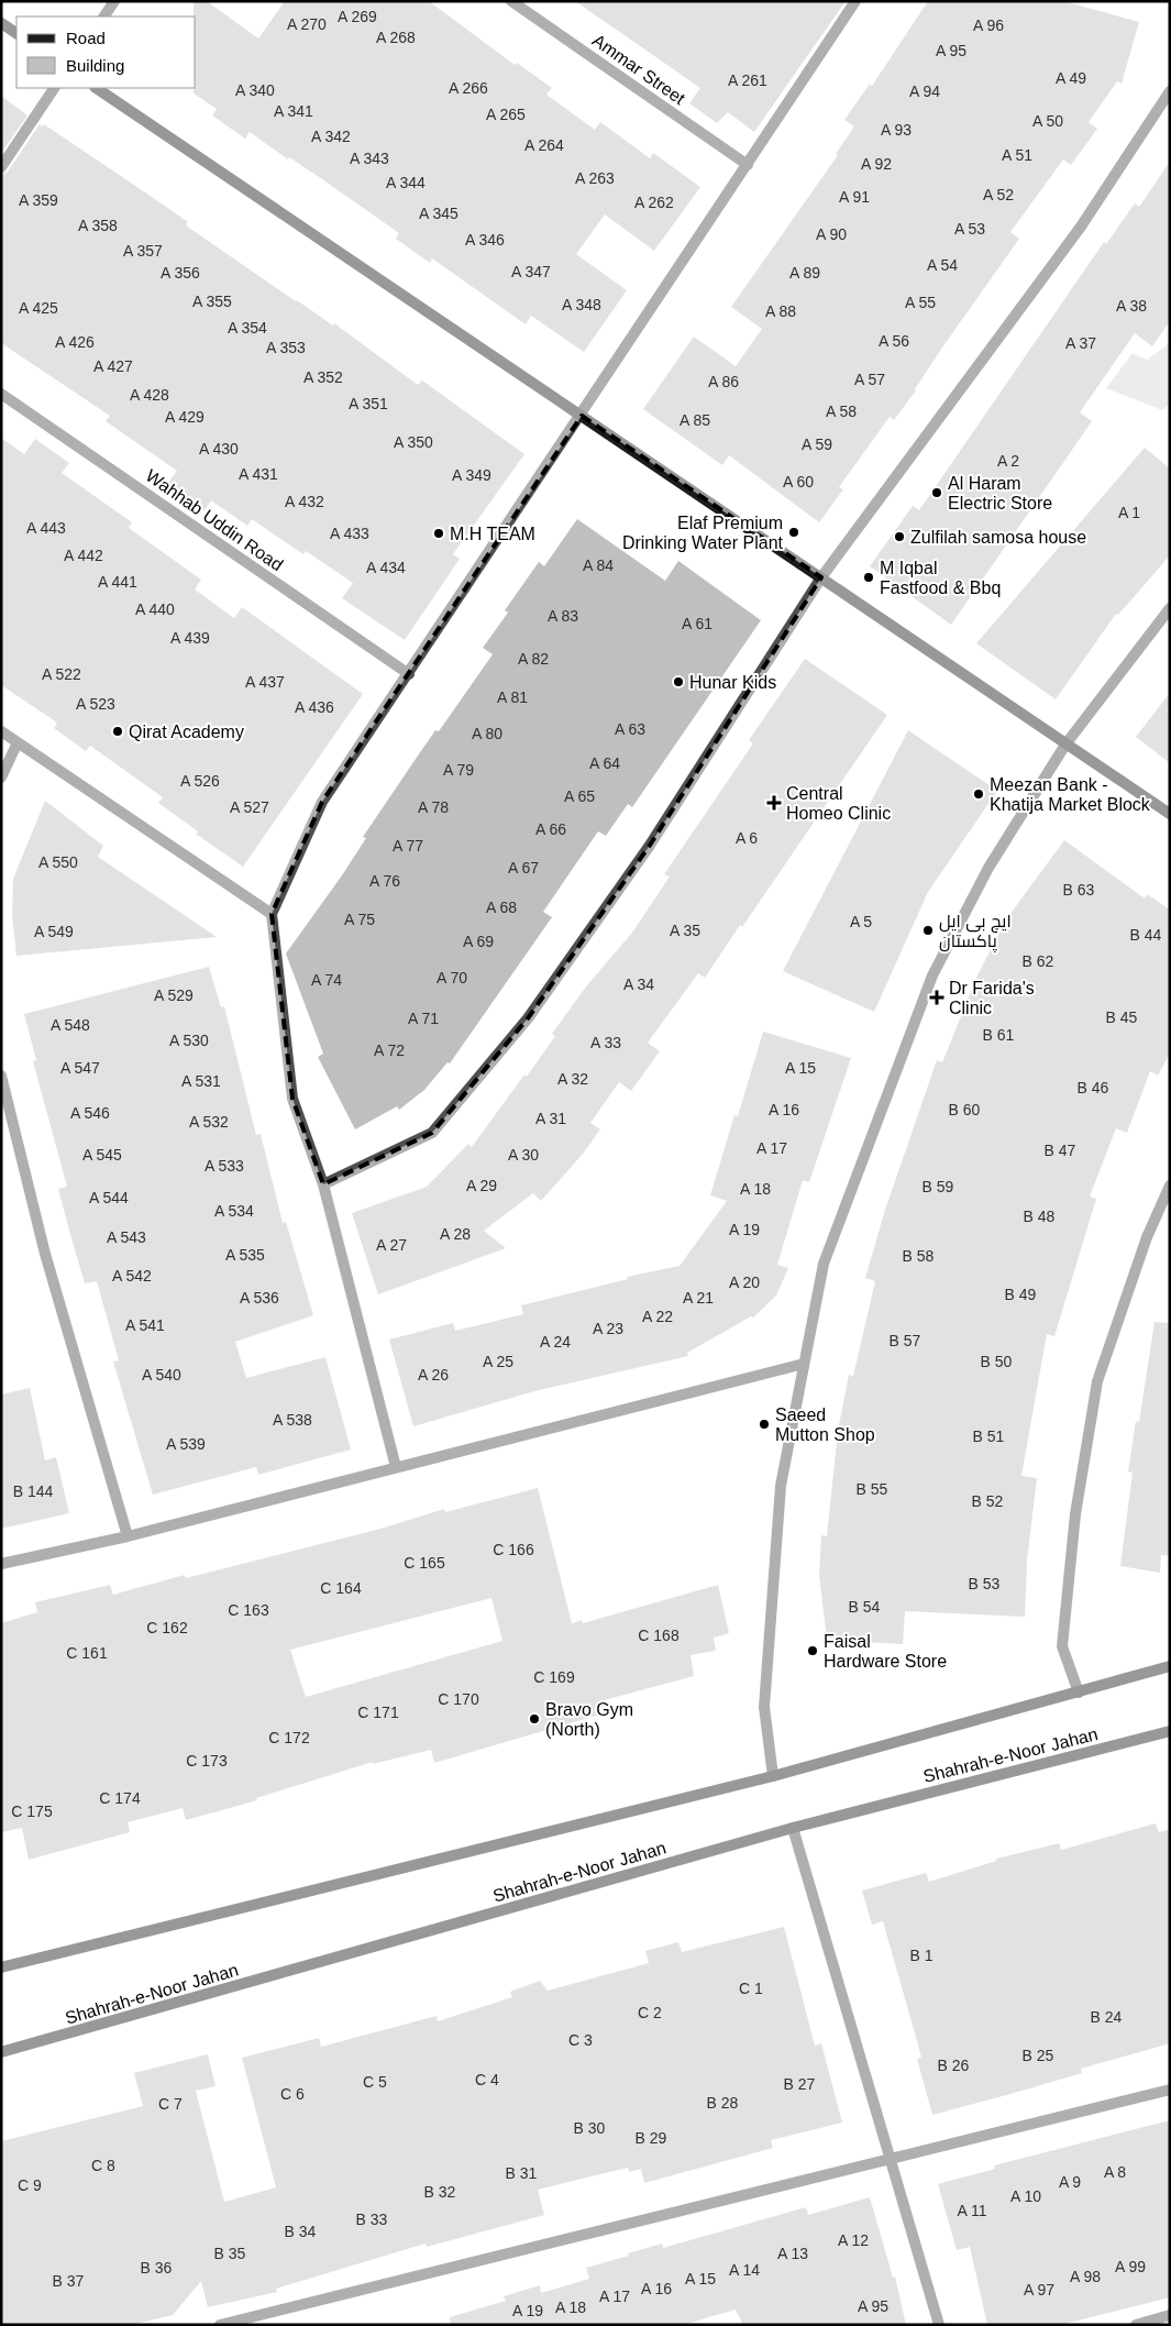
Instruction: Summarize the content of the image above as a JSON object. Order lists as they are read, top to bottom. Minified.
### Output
{"streets":{"main road":["Shahrah-e-Noor Jahan"],"street":["Ammar Street","Wahhab Uddin Road"]},"places":{"other":["Al Haram Electric Store","Elaf Premium Drinking Water Plant","M.H TEAM","Zulfilah samosa house","M Iqbal Fastfood & Bbq","Hunar Kids","Qirat Academy","Meezan Bank - Khatija Market Block","ایچ بی ایل پاکستان","Saeed Mutton Shop","Faisal Hardware Store","Bravo Gym (North)"],"health":["Central Homeo Clinic","Dr Farida's Clinic"]},"house_numbers":["A 269","A 270","A 96","A 268","A 95","A 49","A 261","A 266","A 340","A 94","A 341","A 265","A 50","A 93","A 342","A 264","A 51","A 343","A 92","A 263","A 344","A 52","A 91","A 359","A 262","A 345","A 358","A 53","A 90","A 346","A 357","A 54","A 347","A 356","A 89","A 355","A 55","A 348","A 38","A 425","A 88","A 354","A 56","A 426","A 37","A 353","A 427","A 352","A 57","A 86","A 428","A 351","A 58","A 429","A 85","A 350","A 59","A 430","A 2","A 431","A 349","A 60","A 432","A 1","A 443","A 433","A 442","A 84","A 434","A 441","A 440","A 83","A 61","A 439","A 82","A 522","A 437","A 81","A 523","A 436","A 63","A 80","A 64","A 79","A 526","A 65","A 527","A 78","A 66","A 6","A 77","A 550","A 67","A 76","B 63","A 68","A 75","A 5","A 35","A 549","B 44","A 69","B 62","A 70","A 74","A 34","A 529","B 45","A 71","A 548","B 61","A 530","A 33","A 72","A 547","A 15","A 32","A 531","B 46","A 16","B 60","A 546","A 31","A 532","A 17","B 47","A 545","A 30","A 533","A 29","B 59","A 18","A 544","A 534","B 48","A 19","A 28","A 543","A 27","A 535","B 58","A 542","A 20","B 49","A 536","A 21","A 22","A 541","A 23","B 57","A 24","A 25","B 50","A 540","A 26","A 538","B 51","A 539","B 55","B 144","B 52","C 166","C 165","B 53","C 164","B 54","C 163","C 162","C 168","C 161","C 169","C 170","C 171","C 172","C 173","C 174","C 175","B 1","C 1","C 2","B 24","C 3","B 25","B 26","C 4","C 5","B 27","C 6","B 28","C 7","B 30","B 29","C 8","A 8","B 31","A 9","C 9","B 32","A 10","A 11","B 33","B 34","A 12","B 35","A 13","A 99","B 36","A 14","A 98","A 15","B 37","A 16","A 97","A 17","A 95","A 18","A 19"],"legend":["Road","Building"]}
